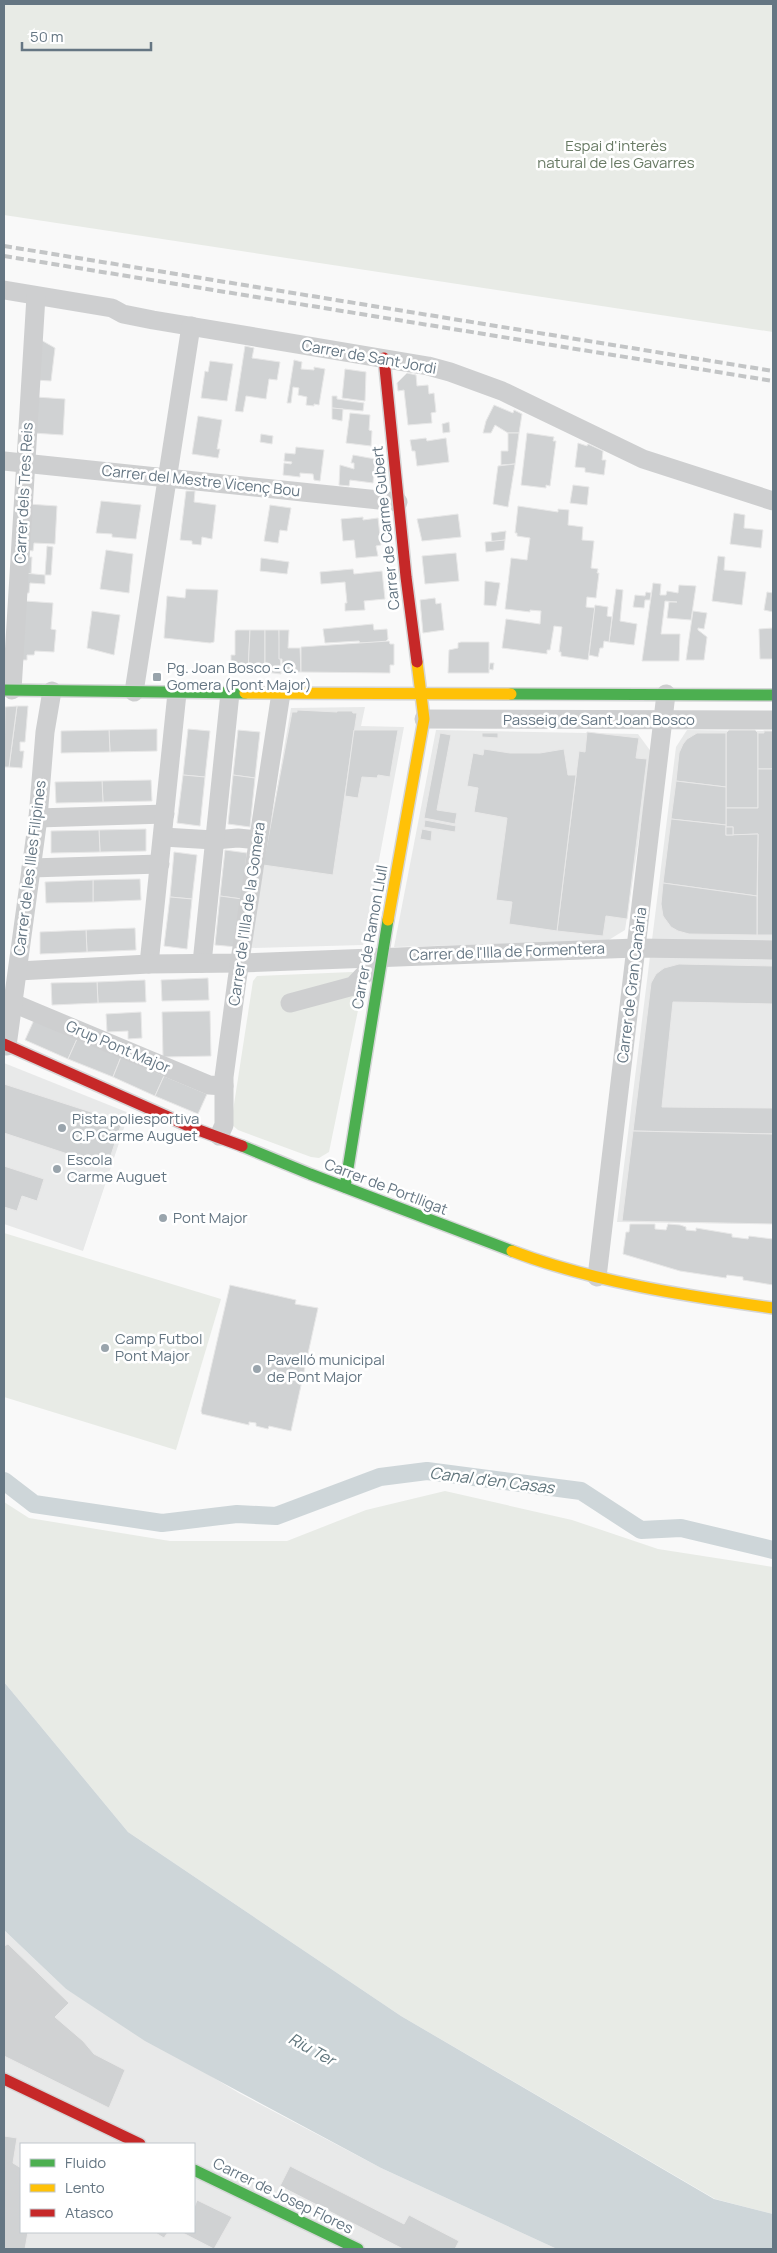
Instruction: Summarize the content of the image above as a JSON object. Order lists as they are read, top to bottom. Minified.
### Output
{"streets":{"street":["Carrer de Sant Jordi","Carrer del Mestre Vicenç Bou","Carrer dels Tres Reis","Carrer de Carme Gubert","Passeig de Sant Joan Bosco","Carrer de les Illes Filipines","Carrer de l'Illa de la Gomera","Carrer de Ramon Llull","Carrer de l'Illa de Formentera","Carrer de Gran Canària","Grup Pont Major","Carrer de Portlligat","Carrer de Josep Flores"]},"crossings":[["Carrer de Sant Jordi","Carrer dels Tres Reis"],["Carrer de Sant Jordi","Carrer de Carme Gubert"],["Carrer del Mestre Vicenç Bou","Carrer dels Tres Reis"],["Carrer del Mestre Vicenç Bou","Carrer de Carme Gubert"],["Carrer de Carme Gubert","Carrer de Ramon Llull"],["Passeig de Sant Joan Bosco","Carrer de Ramon Llull"],["Passeig de Sant Joan Bosco","Carrer de Gran Canària"],["Carrer de les Illes Filipines","Grup Pont Major"],["Carrer de les Illes Filipines","Carrer de Portlligat"],["Carrer de l'Illa de la Gomera","Carrer de l'Illa de Formentera"],["Carrer de l'Illa de la Gomera","Grup Pont Major"],["Carrer de l'Illa de la Gomera","Carrer de Portlligat"],["Carrer de Ramon Llull","Carrer de l'Illa de Formentera"],["Carrer de Ramon Llull","Carrer de Portlligat"],["Carrer de l'Illa de Formentera","Carrer de Gran Canària"],["Carrer de Gran Canària","Carrer de Portlligat"]],"water":["Canal d'en Casas","Riu Ter"],"parks":["Espai d'interès natural de les Gavarres"],"places":{"transit":["Pg. Joan Bosco - C. Gomera (Pont Major)"],"other":["Pista poliesportiva C.P Carme Auguet","Escola Carme Auguet","Pont Major","Camp Futbol Pont Major","Pavelló municipal de Pont Major"]},"legend":["Fluido","Lento","Atasco"],"scale_bar":"50 m"}
